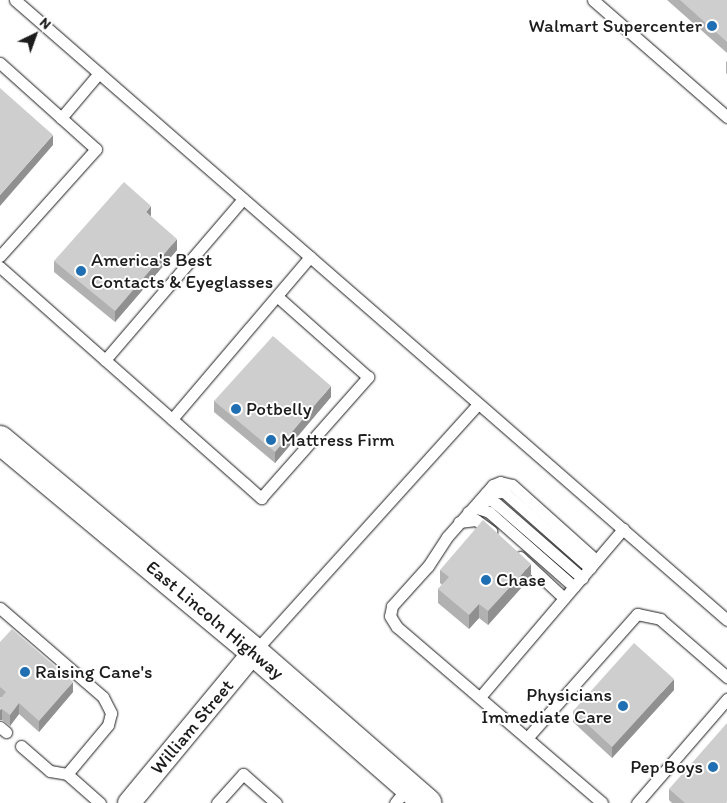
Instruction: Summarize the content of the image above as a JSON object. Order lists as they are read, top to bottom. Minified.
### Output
{"streets":{"main road":["East Lincoln Highway"],"street":["William Street"]},"crossings":[["East Lincoln Highway","William Street"]],"places":["Walmart Supercenter","America's Best Contacts & Eyeglasses","Potbelly","Mattress Firm","Chase","Raising Cane's","Physicians Immediate Care","Pep Boys"],"north":"top right"}
